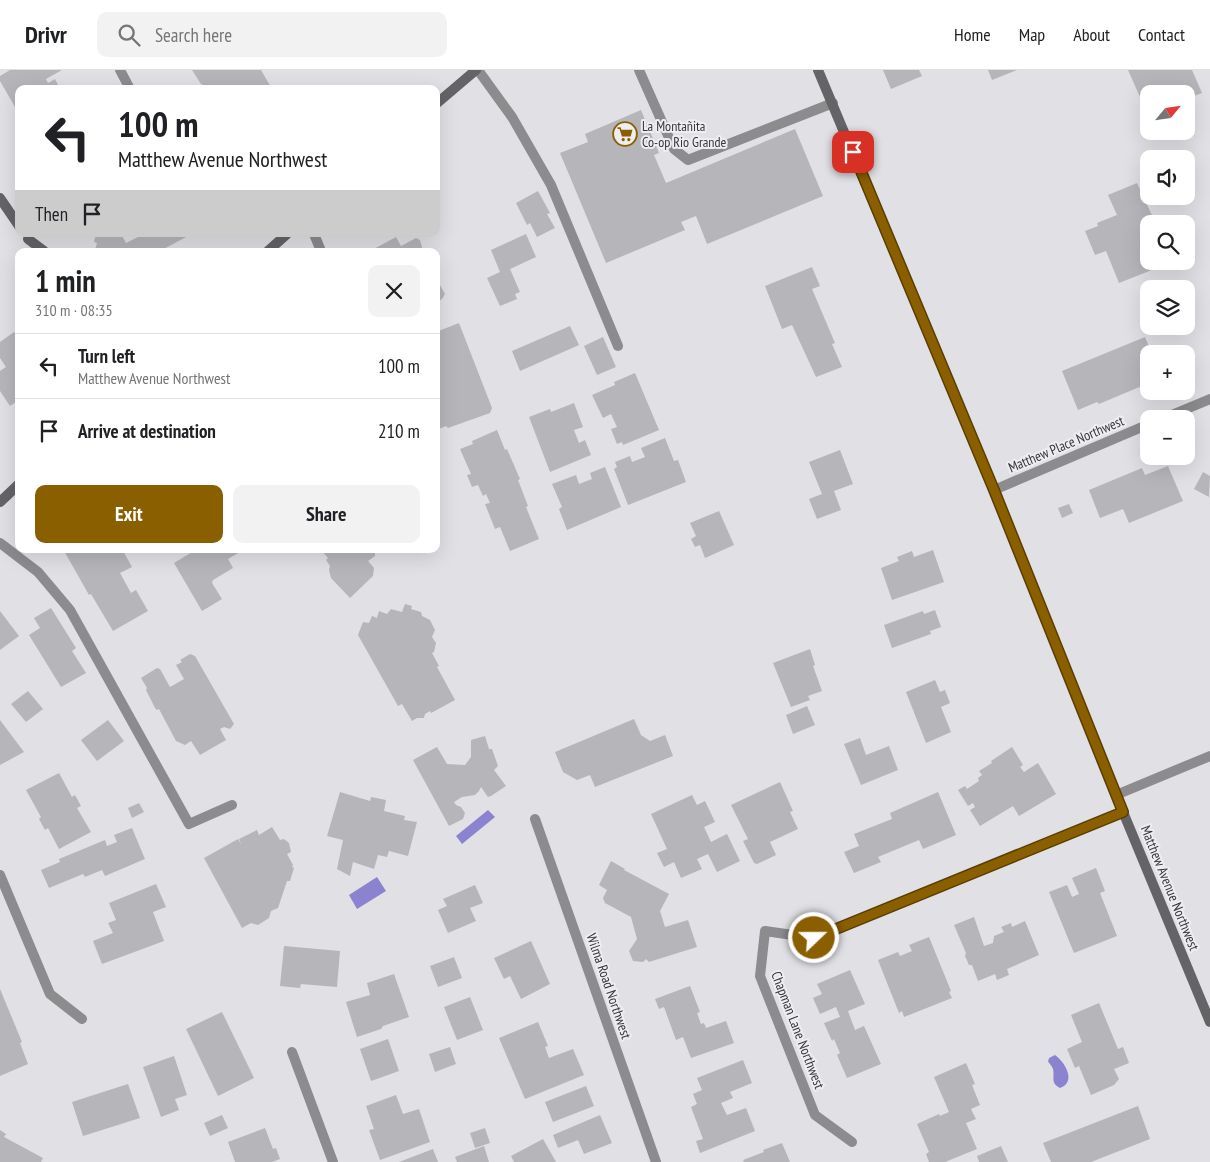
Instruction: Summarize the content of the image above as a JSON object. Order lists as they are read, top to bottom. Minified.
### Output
{"streets":{"street":["Matthew Place Northwest","Matthew Avenue Northwest","Wilma Road Northwest","Chapman Lane Northwest"]},"crossings":[["Matthew Place Northwest","Matthew Avenue Northwest"],["Matthew Avenue Northwest","Chapman Lane Northwest"]],"places":{"supermarket":["La Montañita Co-op Rio Grande"]},"north":"top right","page":{"header":"Drivr","search":"Search here","nav":["Home","Map","About","Contact"],"map_buttons":["+","−"],"turn":["100 m","Matthew Avenue Northwest"],"then":"Then","heading":["1 min","310 m · 08:35"],"list":[{"name":"Turn left","note":"Matthew Avenue Northwest","value":"100 m"},{"name":"Arrive at destination","value":"210 m"}],"buttons":["Exit","Share"]}}
